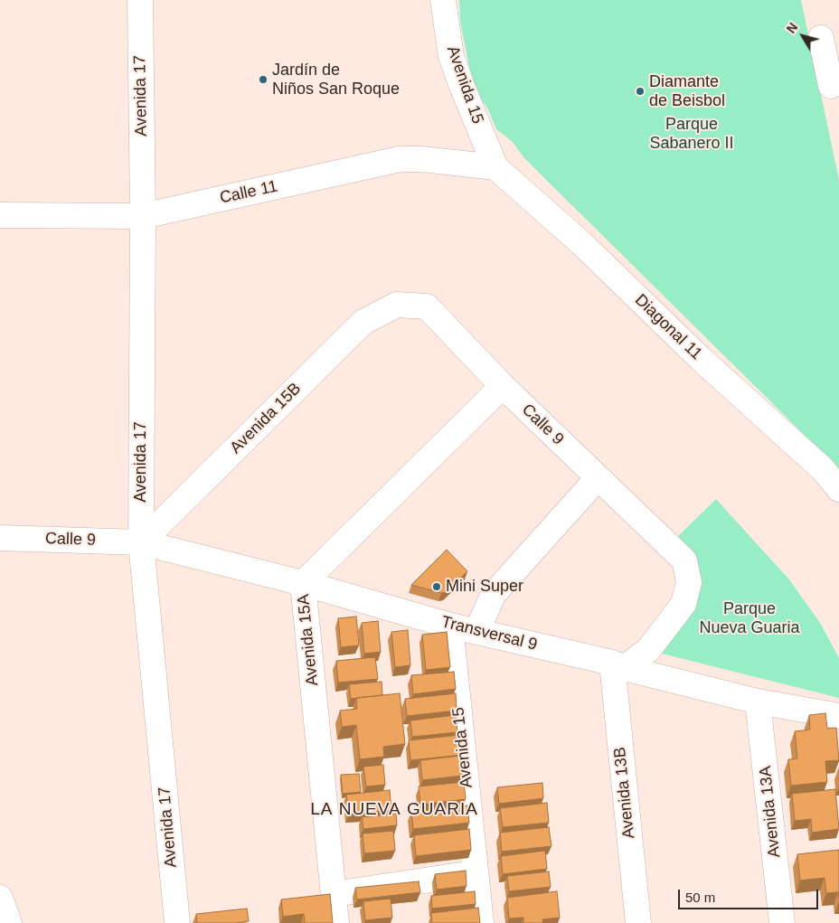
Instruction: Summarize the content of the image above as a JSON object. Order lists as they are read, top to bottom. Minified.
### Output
{"streets":{"street":["Avenida 15","Avenida 17","Calle 11","Diagonal 11","Avenida 15B","Calle 9","Transversal 9","Avenida 15A","Avenida 13B","Avenida 13A"]},"crossings":[["Avenida 15","Calle 11"],["Avenida 15","Diagonal 11"],["Avenida 15","Transversal 9"],["Avenida 17","Calle 11"],["Avenida 17","Avenida 15B"],["Avenida 17","Calle 9"],["Avenida 17","Transversal 9"],["Calle 11","Diagonal 11"],["Avenida 15B","Calle 9"],["Avenida 15B","Transversal 9"],["Calle 9","Transversal 9"],["Calle 9","Avenida 15A"],["Calle 9","Avenida 13B"],["Transversal 9","Avenida 15A"],["Transversal 9","Avenida 13B"],["Transversal 9","Avenida 13A"]],"districts":["LA NUEVA GUARIA"],"parks":["Parque Sabanero II","Parque Nueva Guaria"],"places":["Jardín de Niños San Roque","Diamante de Beisbol","Mini Super"],"scale_bar":"50 m","north":"top left"}
